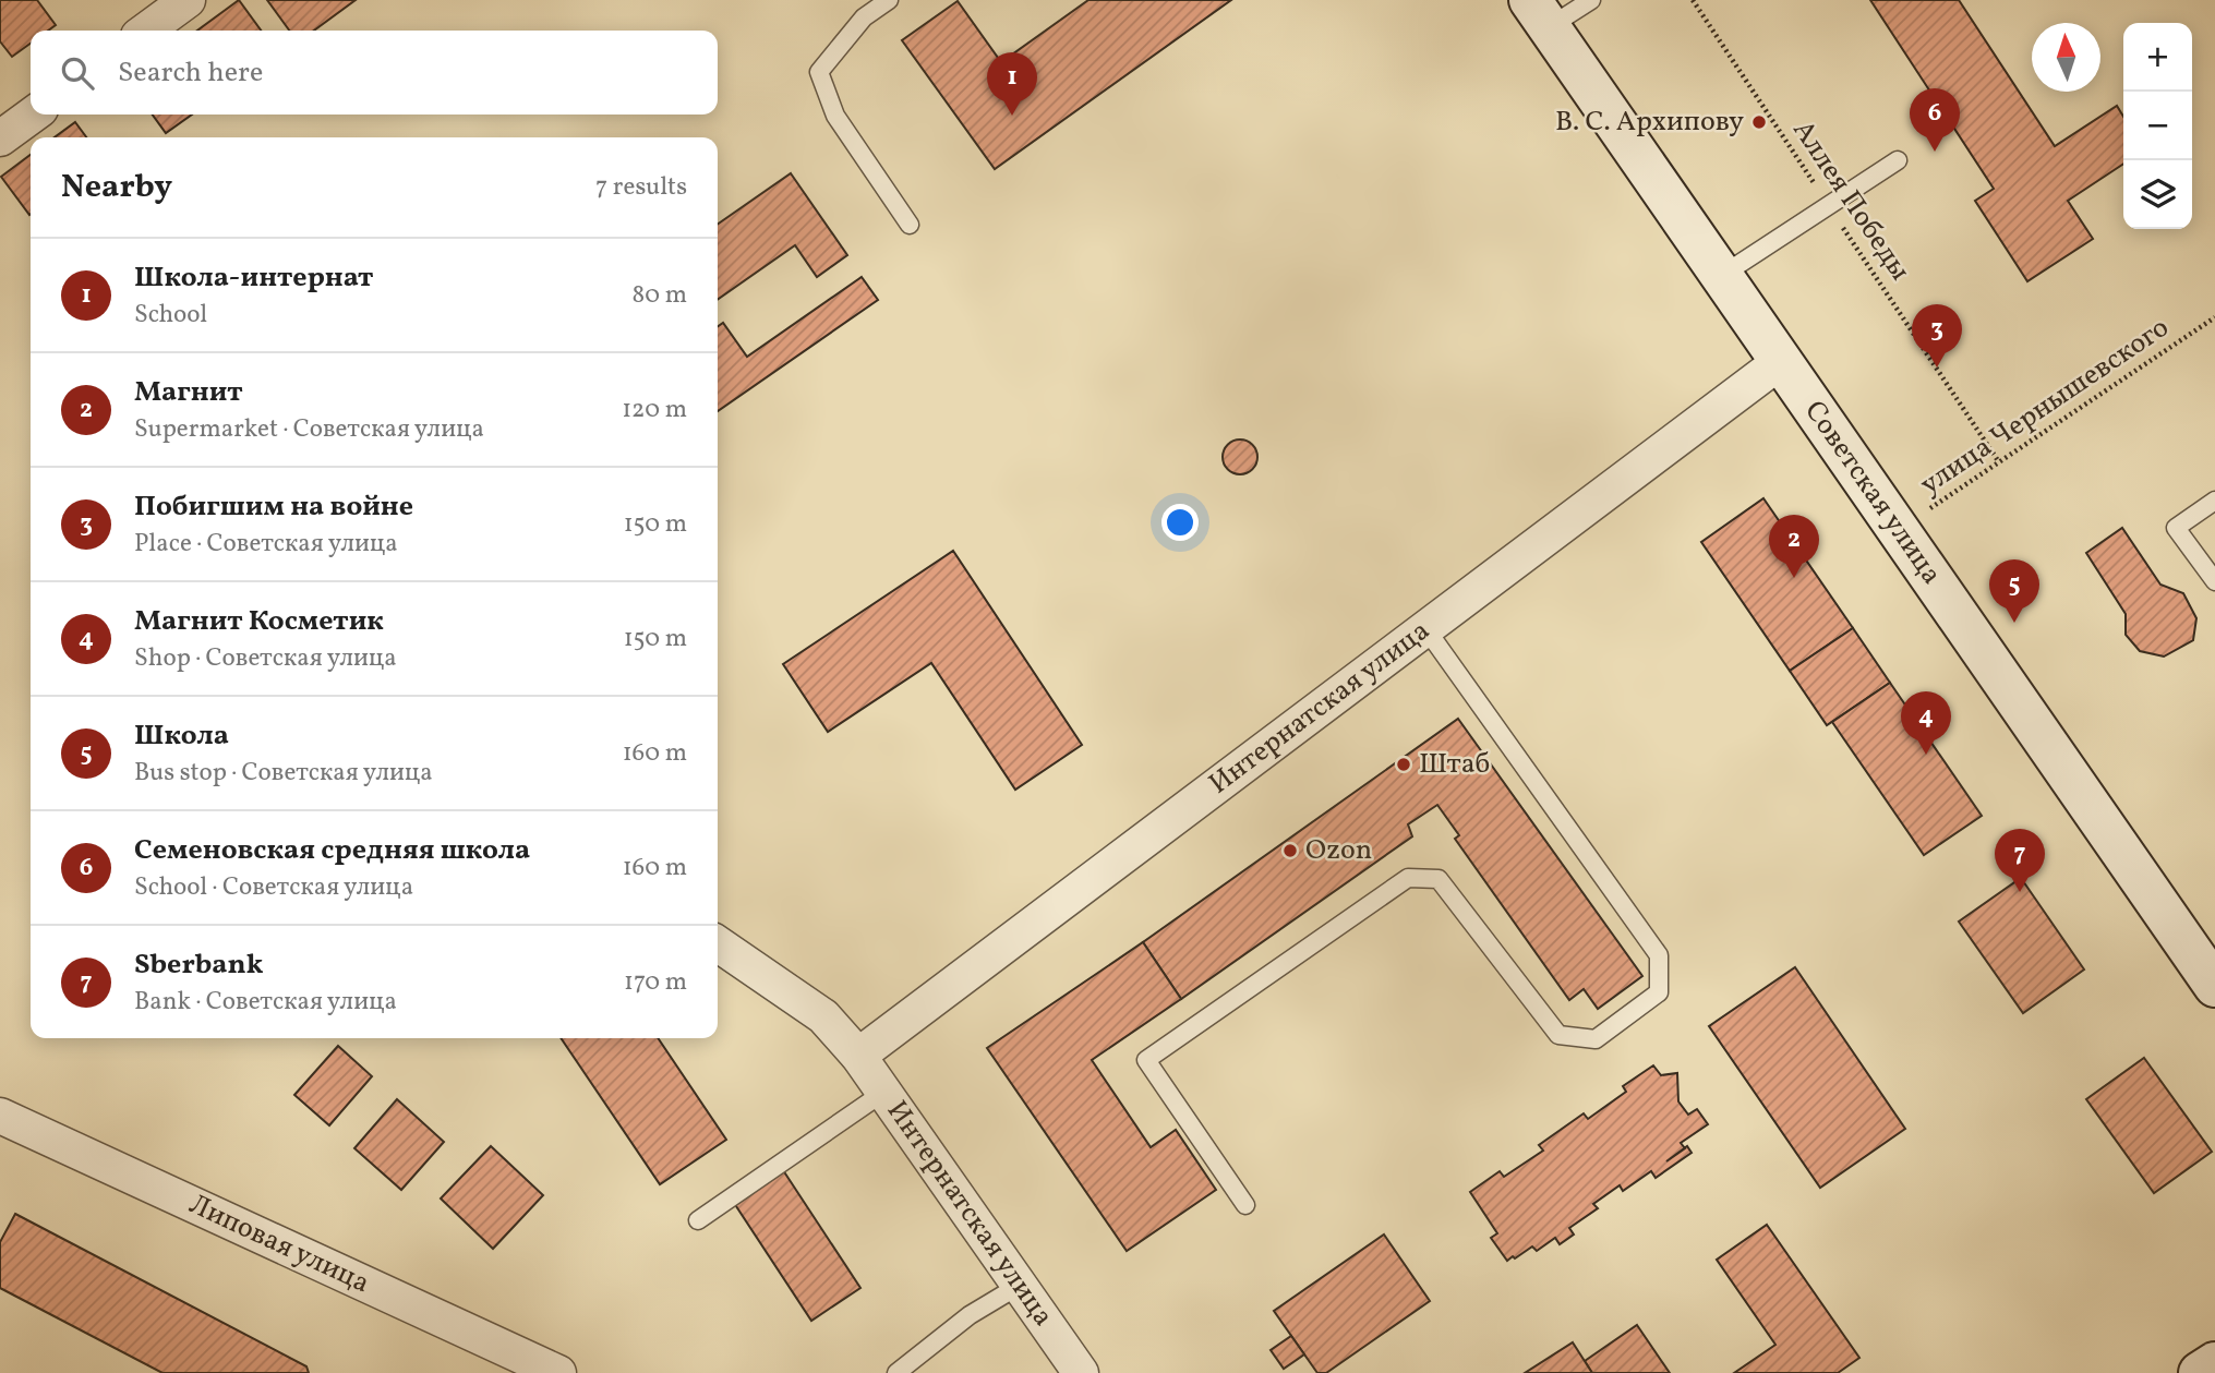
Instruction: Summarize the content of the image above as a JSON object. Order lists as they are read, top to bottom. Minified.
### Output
{"streets":{"main road":["Советская улица"],"street":["Интернатская улица","Липовая улица"],"path":["Аллея Победы","улица Чернышевского"]},"crossings":[["Аллея Победы","улица Чернышевского"],["улица Чернышевского","Советская улица"],["Советская улица","Интернатская улица"]],"places":["В. С. Архипову","Штаб","Ozon"],"north":"top","page":{"map_buttons":["+","−"],"search":"Search here","pins":["1","6","3","2","5","4","7"],"heading":["Nearby","7 results"],"list":[{"mark":"1","name":"Школа-интернат","note":"School","value":"80 m"},{"mark":"2","name":"Магнит","note":"Supermarket · Советская улица","value":"120 m"},{"mark":"3","name":"Побигшим на войне","note":"Place · Советская улица","value":"150 m"},{"mark":"4","name":"Магнит Косметик","note":"Shop · Советская улица","value":"150 m"},{"mark":"5","name":"Школа","note":"Bus stop · Советская улица","value":"160 m"},{"mark":"6","name":"Семеновская средняя школа","note":"School · Советская улица","value":"160 m"},{"mark":"7","name":"Sberbank","note":"Bank · Советская улица","value":"170 m"}]}}
